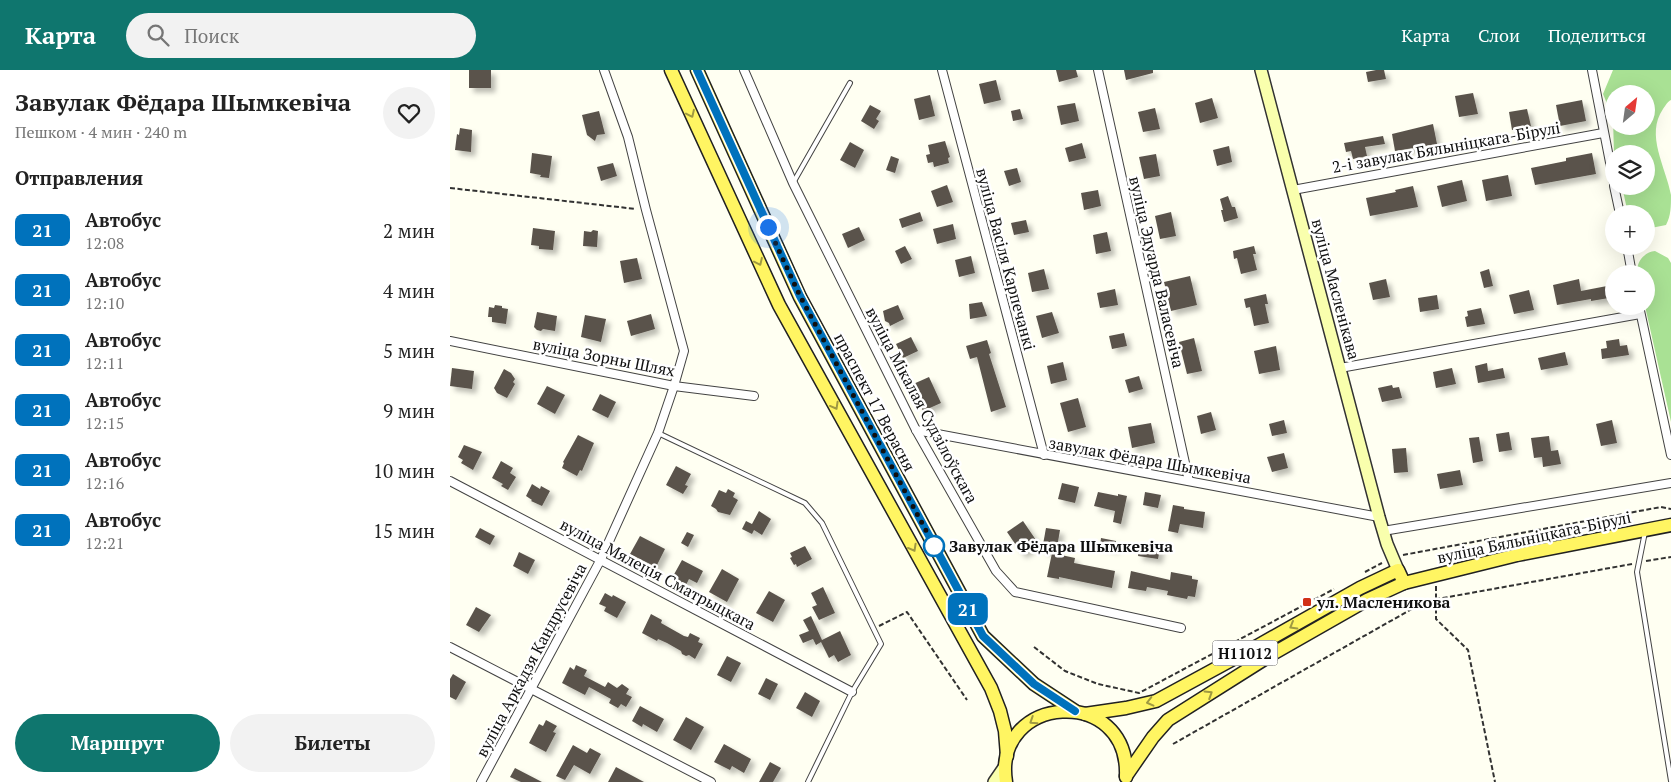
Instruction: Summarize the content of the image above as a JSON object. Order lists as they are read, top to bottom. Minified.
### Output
{"streets":{"main road":["вуліца Масленікава","праспект 17 Верасня","вуліца Бялыніцкага-Бірулі","Н11012"],"street":["2-і завулак Бялыніцкага-Бірулі","вуліца Васіля Карпечанкі","вуліца Эдуарда Валасевіча","вуліца Зорны Шлях","вуліца Мікалая Судзілоўскага","завулак Фёдара Шымкевіча","вуліца Мялеція Сматрыцкага","вуліца Аркадзя Кандрусевіча"]},"crossings":[["2-і завулак Бялыніцкага-Бірулі","вуліца Масленікава"],["вуліца Васіля Карпечанкі","завулак Фёдара Шымкевіча"],["вуліца Эдуарда Валасевіча","завулак Фёдара Шымкевіча"],["вуліца Масленікава","завулак Фёдара Шымкевіча"],["вуліца Зорны Шлях","вуліца Аркадзя Кандрусевіча"],["праспект 17 Верасня","Н11012"],["вуліца Мікалая Судзілоўскага","завулак Фёдара Шымкевіча"],["вуліца Бялыніцкага-Бірулі","Н11012"],["вуліца Мялеція Сматрыцкага","вуліца Аркадзя Кандрусевіча"]],"places":{"other":["Завулак Фёдара Шымкевіча"],"transit":["ул. Масленикова"]},"lines":["bus line 21"],"north":"top right","page":{"header":"Карта","search":"Поиск","nav":["Карта","Слои","Поделиться"],"heading":[["Завулак Фёдара Шымкевіча","Пешком · 4 мин · 240 m"],"Отправления"],"on_map":"21","map_buttons":["+","−"],"list":[{"mark":"21","name":"Автобус","note":"12:08","value":"2 мин"},{"mark":"21","name":"Автобус","note":"12:10","value":"4 мин"},{"mark":"21","name":"Автобус","note":"12:11","value":"5 мин"},{"mark":"21","name":"Автобус","note":"12:15","value":"9 мин"},{"mark":"21","name":"Автобус","note":"12:16","value":"10 мин"},{"mark":"21","name":"Автобус","note":"12:21","value":"15 мин"}],"buttons":["Маршрут","Билеты"]}}
